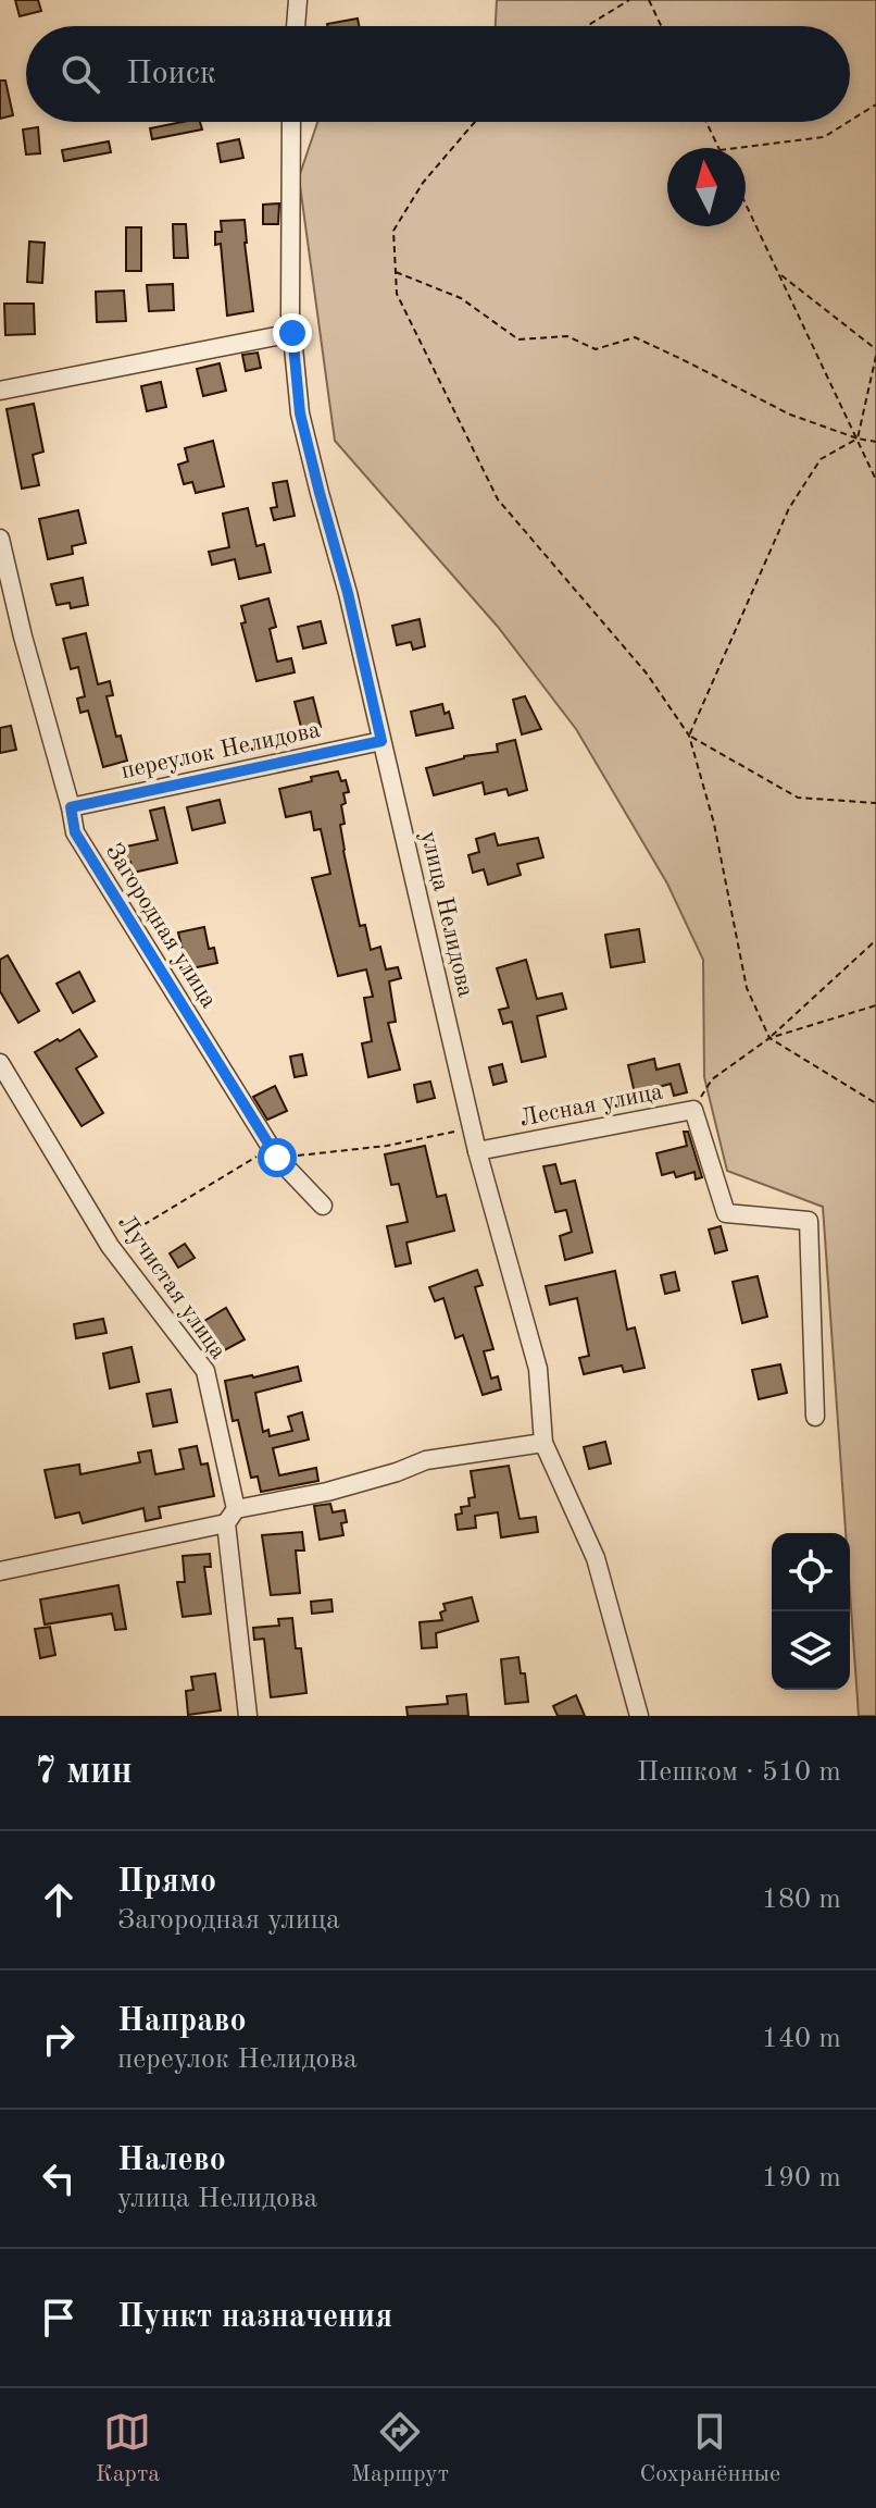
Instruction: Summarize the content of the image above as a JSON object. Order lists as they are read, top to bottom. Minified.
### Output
{"streets":{"street":["переулок Нелидова","улица Нелидова","Загородная улица","Лесная улица","Лучистая улица"]},"crossings":[["переулок Нелидова","улица Нелидова"],["переулок Нелидова","Загородная улица"],["улица Нелидова","Лесная улица"]],"north":"top","page":{"search":"Поиск","heading":["7 мин","Пешком · 510 m"],"list":[["Прямо","Загородная улица","180 m"],["Направо","переулок Нелидова","140 m"],["Налево","улица Нелидова","190 m"],"Пункт назначения"],"nav":["Карта","Маршрут","Сохранённые"]}}
